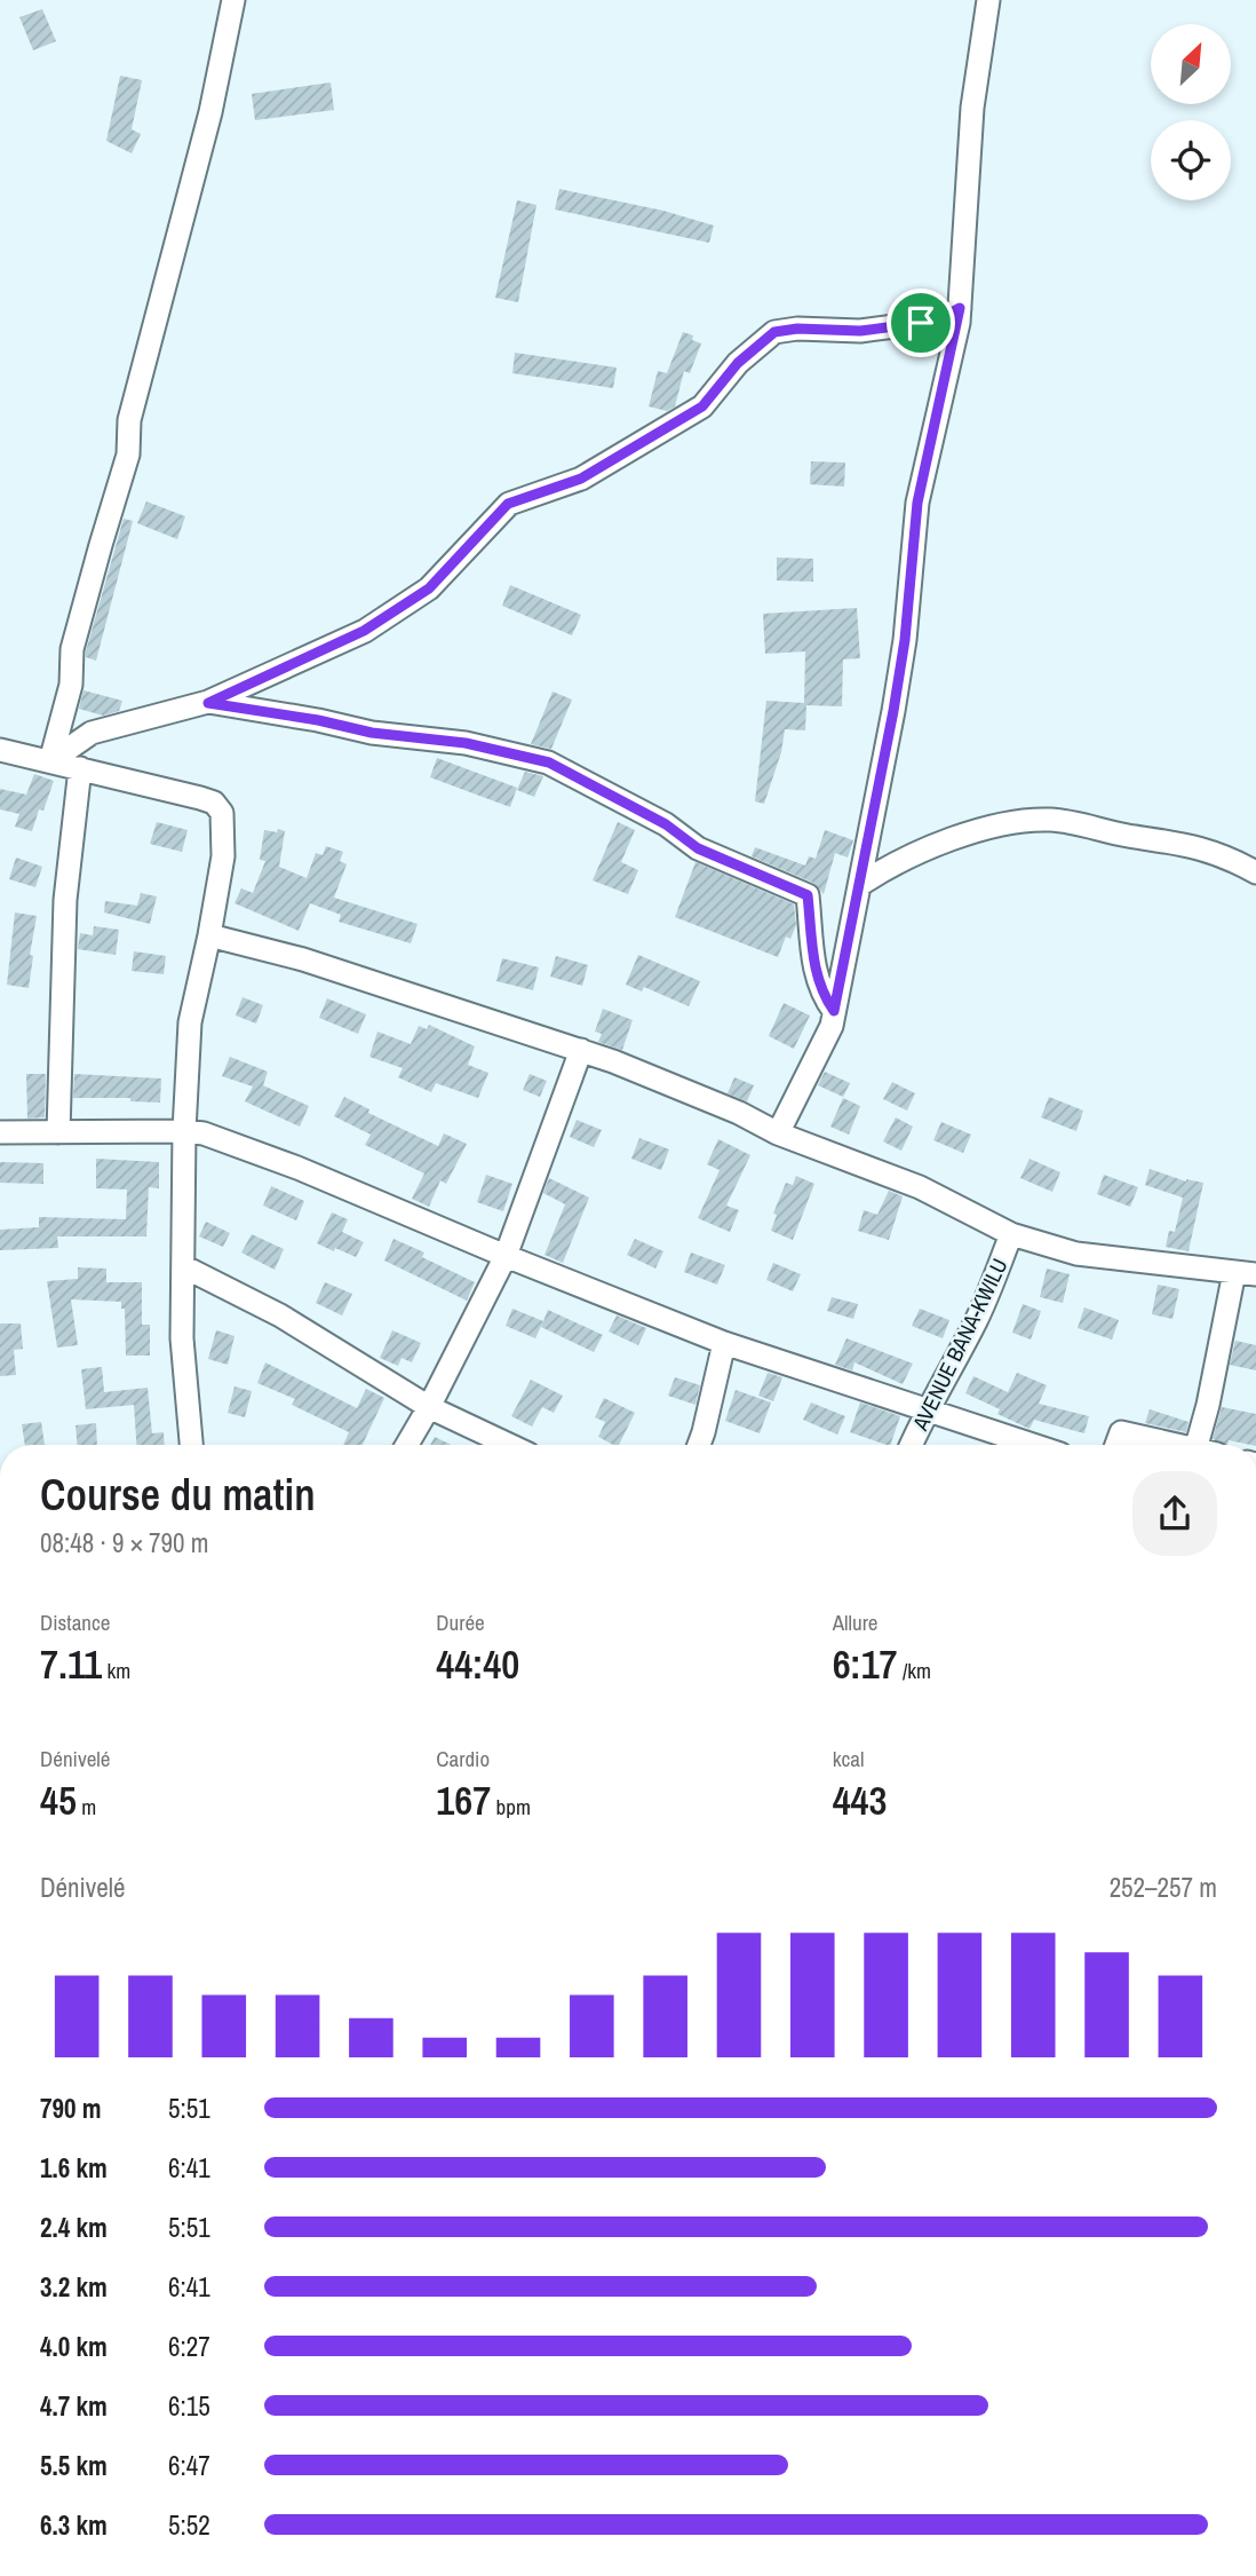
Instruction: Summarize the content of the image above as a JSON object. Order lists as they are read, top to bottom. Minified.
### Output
{"streets":{"street":["AVENUE BANA-KWILU"]},"north":"top right","page":{"heading":["Course du matin","08:48 · 9 × 790 m"],"stats":[["Distance","7.11 km"],["Durée","44:40"],["Allure","6:17 /km"],["Dénivelé","45 m"],["Cardio","167 bpm"],["kcal","443"]],"chart":["Dénivelé","252–257 m"],"list":[{"name":"790 m","note":"5:51"},{"name":"1.6 km","note":"6:41"},{"name":"2.4 km","note":"5:51"},{"name":"3.2 km","note":"6:41"},{"name":"4.0 km","note":"6:27"},{"name":"4.7 km","note":"6:15"},{"name":"5.5 km","note":"6:47"},{"name":"6.3 km","note":"5:52"}]}}
